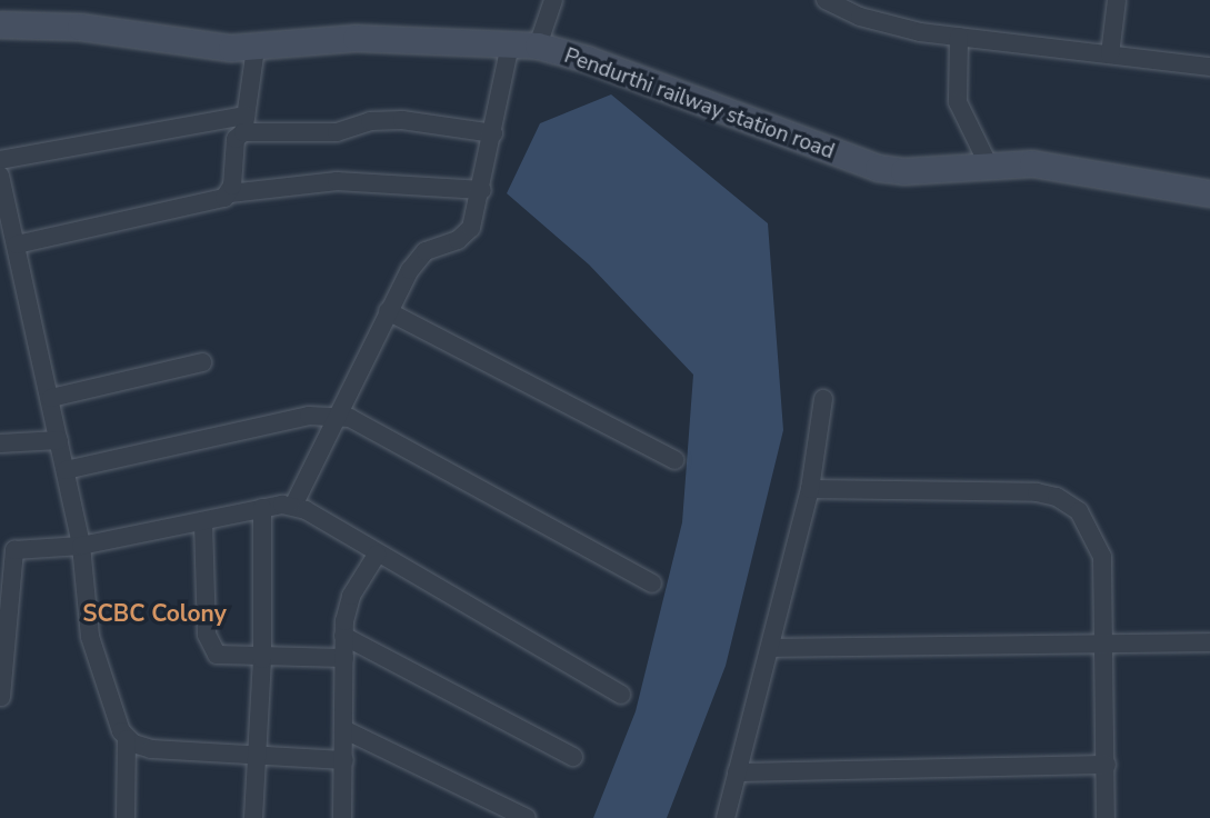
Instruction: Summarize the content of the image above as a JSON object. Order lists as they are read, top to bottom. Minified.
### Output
{"streets":{"street":["Pendurthi railway station road"]},"districts":["SCBC Colony"]}
